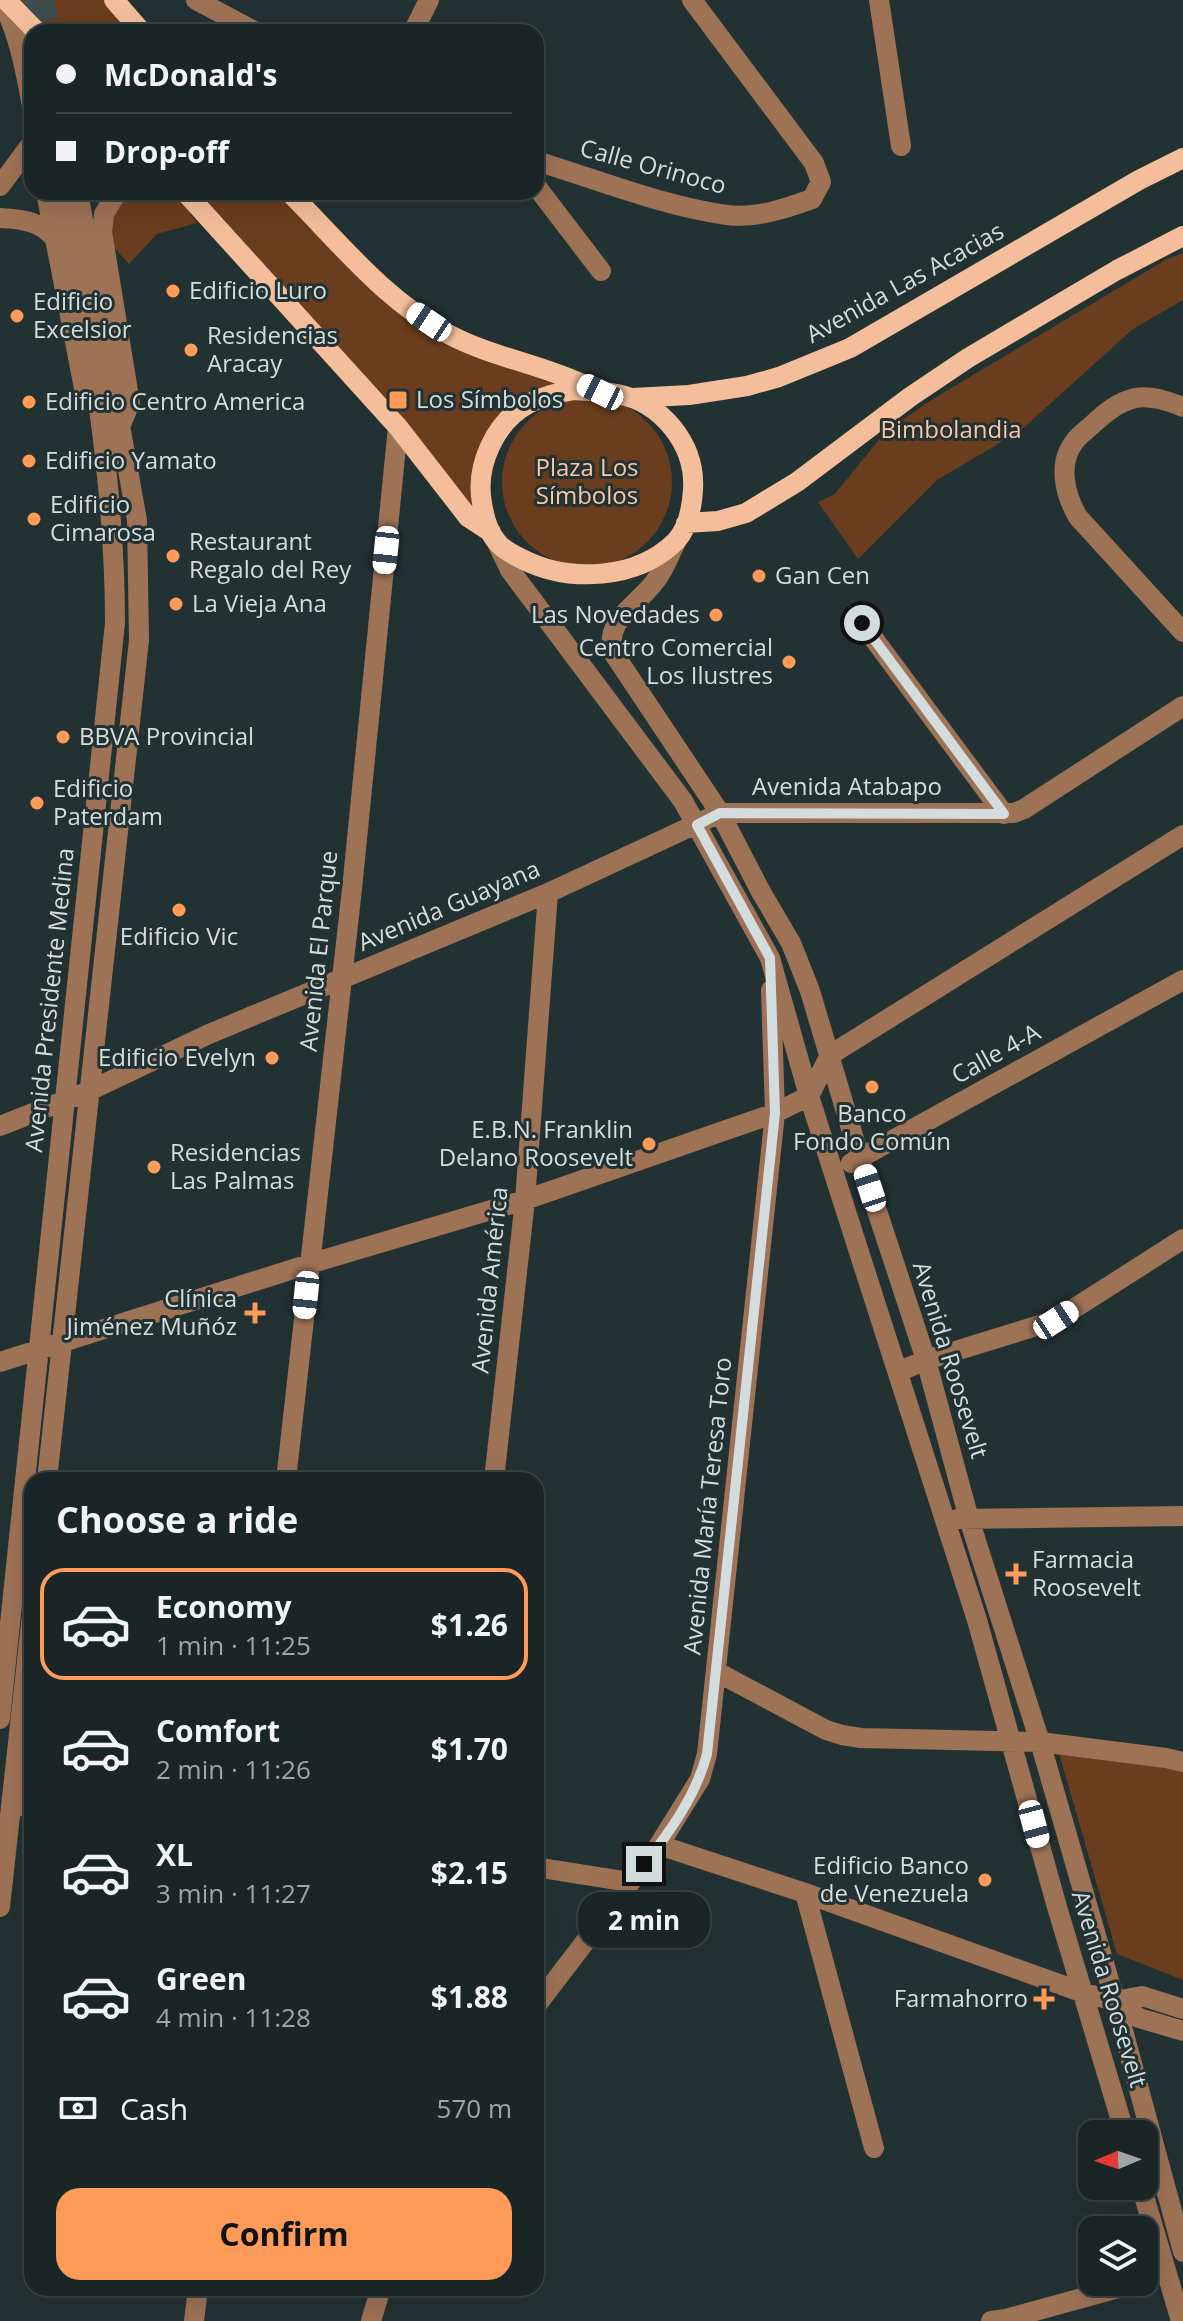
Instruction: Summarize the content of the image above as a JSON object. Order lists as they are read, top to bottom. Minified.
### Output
{"streets":{"main road":["Avenida Las Acacias"],"street":["Calle Orinoco","Avenida Atabapo","Avenida Guayana","Avenida El Parque","Avenida Presidente Medina","Calle 4-A","Avenida América","Avenida Roosevelt","Avenida María Teresa Toro"]},"crossings":[["Avenida Las Acacias","Avenida Roosevelt"],["Avenida Atabapo","Avenida Guayana"],["Avenida Atabapo","Avenida Roosevelt"],["Avenida Guayana","Avenida El Parque"],["Avenida Guayana","Avenida Presidente Medina"],["Avenida Guayana","Avenida América"],["Avenida Guayana","Avenida Roosevelt"],["Calle 4-A","Avenida Roosevelt"],["Avenida Roosevelt","Avenida María Teresa Toro"]],"parks":["Bimbolandia","Plaza Los Símbolos"],"places":{"other":["Edificio Luro","Edificio Excelsior","Residencias Aracay","Edificio Centro America","Edificio Yamato","Edificio Cimarosa","Restaurant Regalo del Rey","Gan Cen","La Vieja Ana","Las Novedades","Centro Comercial Los Ilustres","BBVA Provincial","Edificio Paterdam","Edificio Vic","Edificio Evelyn","Banco Fondo Común","E.B.N. Franklin Delano Roosevelt","Residencias Las Palmas","Edificio Banco de Venezuela"],"transit":["Los Símbolos"],"health":["Clínica Jiménez Muñóz","Farmacia Roosevelt","Farmahorro"]},"north":"left","page":{"banner":["McDonald's","Drop-off"],"heading":"Choose a ride","list":[{"name":"Economy","note":"1 min · 11:25","value":"$1.26"},{"name":"Comfort","note":"2 min · 11:26","value":"$1.70"},{"name":"XL","note":"3 min · 11:27","value":"$2.15"},{"name":"Green","note":"4 min · 11:28","value":"$1.88"}],"bubble":"2 min","pay":["Cash","570 m"],"buttons":"Confirm"}}
